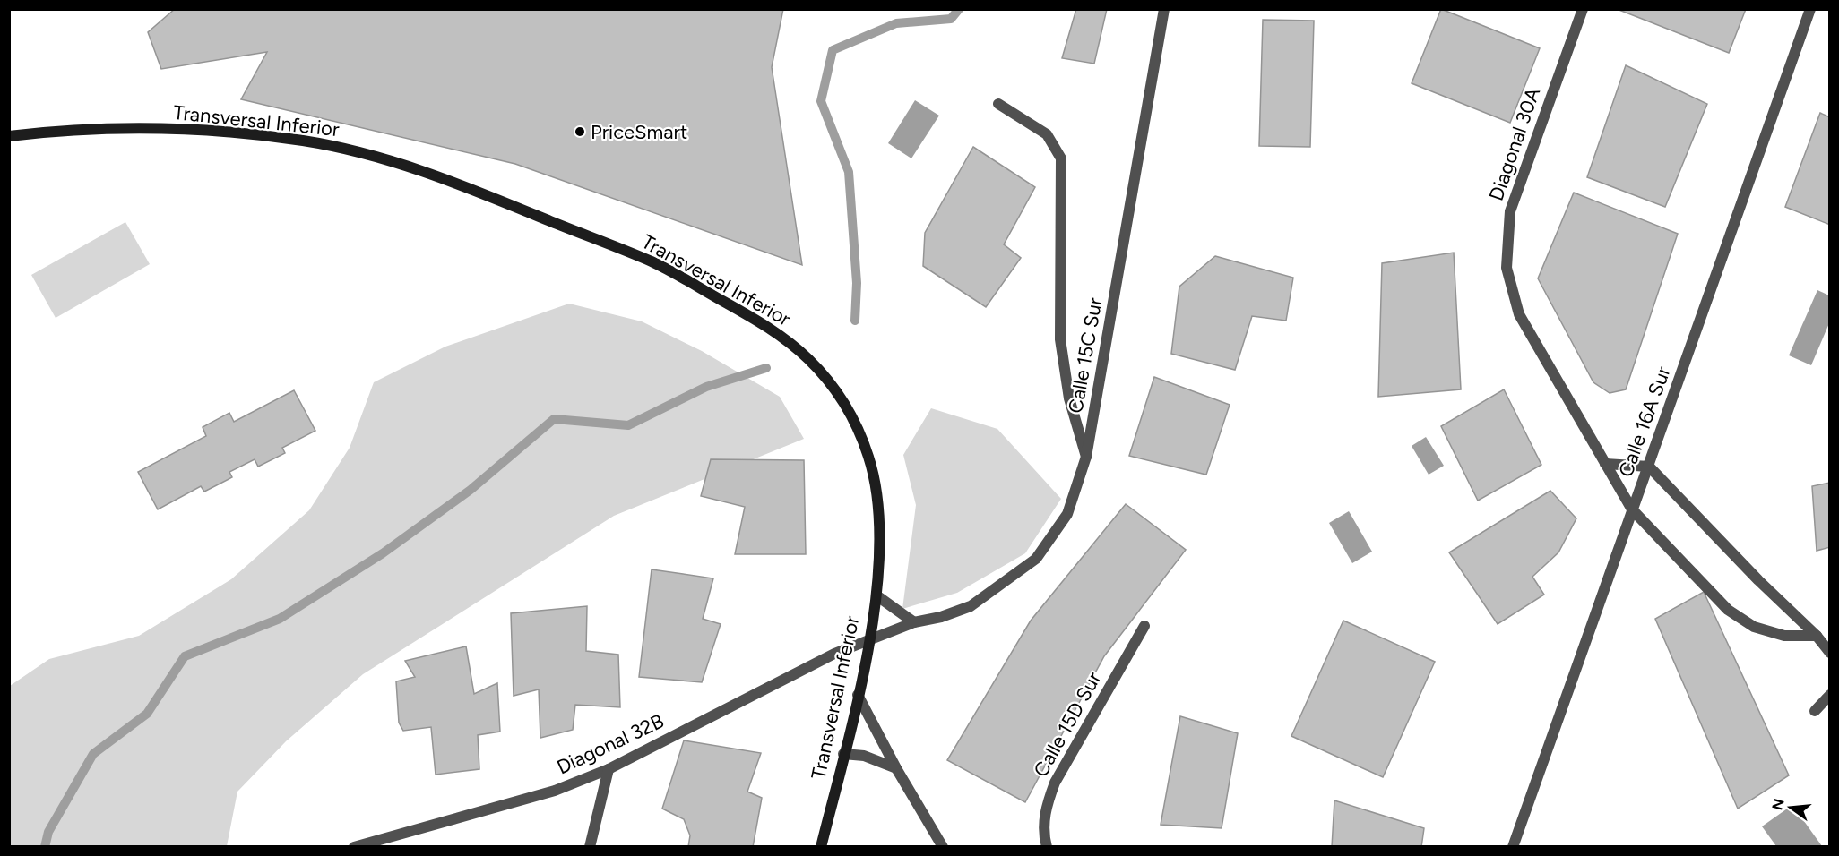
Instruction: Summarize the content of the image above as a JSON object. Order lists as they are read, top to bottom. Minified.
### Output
{"streets":{"main road":["Transversal Inferior"],"street":["Diagonal 30A","Calle 15C Sur","Calle 16A Sur","Calle 15D Sur","Diagonal 32B"]},"crossings":[["Transversal Inferior","Calle 15C Sur"],["Transversal Inferior","Diagonal 32B"],["Diagonal 30A","Calle 16A Sur"],["Calle 15C Sur","Diagonal 32B"]],"places":["PriceSmart"],"north":"left"}
